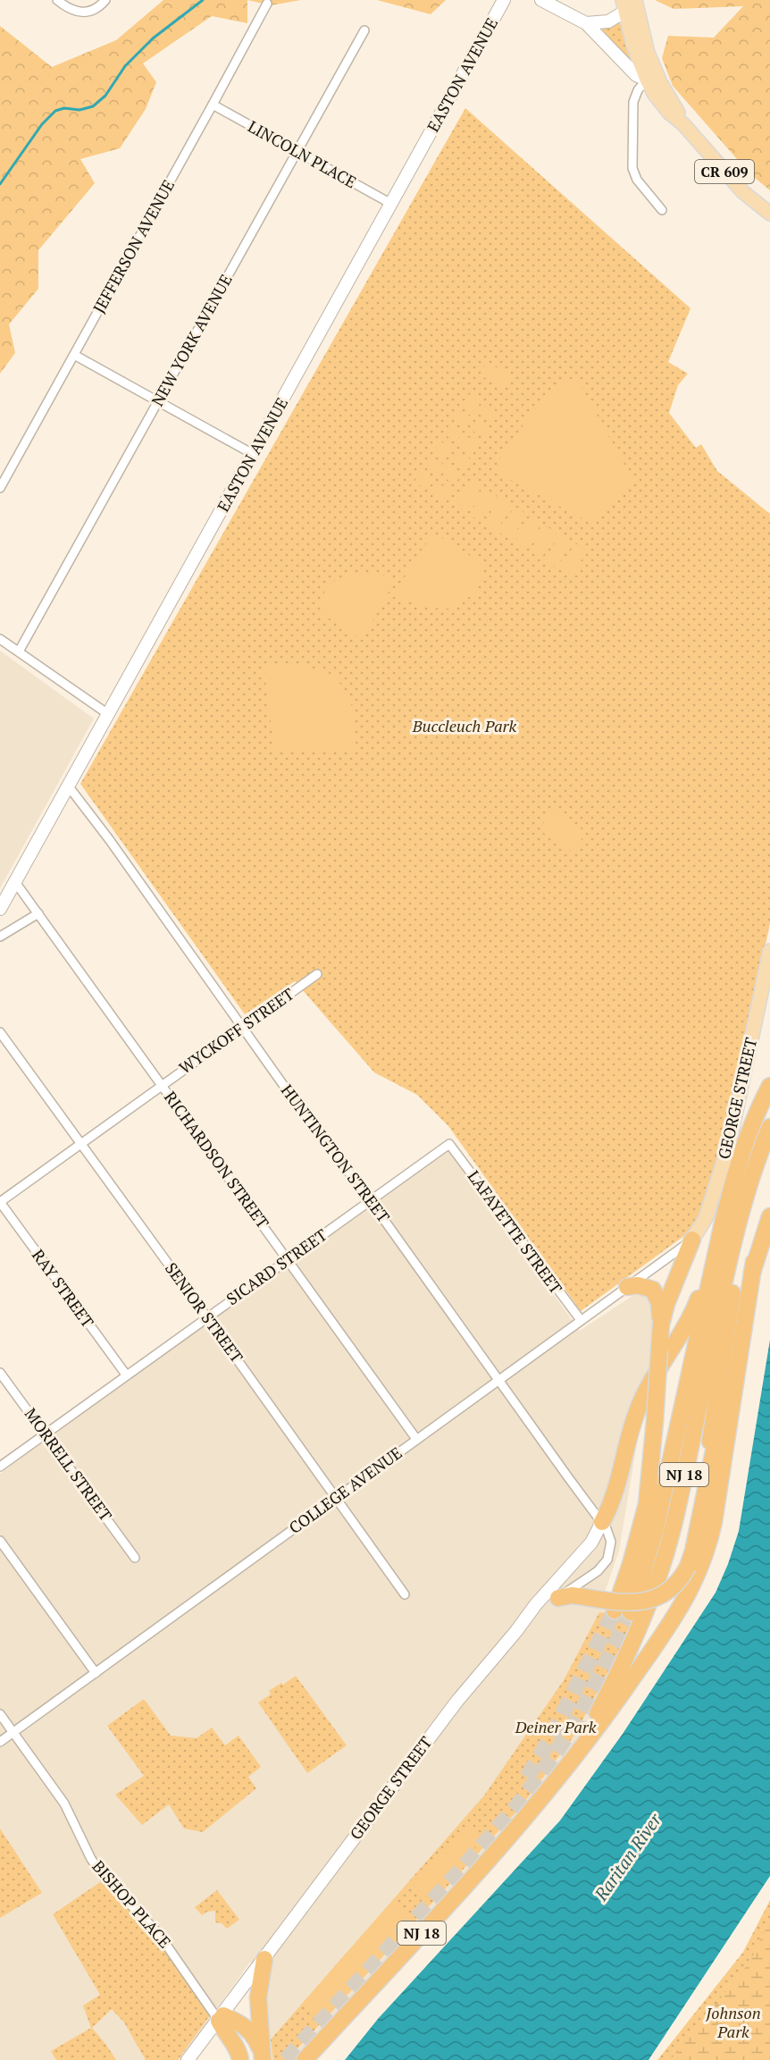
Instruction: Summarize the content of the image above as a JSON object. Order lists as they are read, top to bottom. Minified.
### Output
{"streets":{"highway":["NJ 18"],"main road":["CR 609","GEORGE STREET"],"street":["EASTON AVENUE","LINCOLN PLACE","JEFFERSON AVENUE","NEW YORK AVENUE","WYCKOFF STREET","HUNTINGTON STREET","RICHARDSON STREET","LAFAYETTE STREET","SICARD STREET","RAY STREET","SENIOR STREET","MORRELL STREET","COLLEGE AVENUE","BISHOP PLACE"]},"crossings":[["EASTON AVENUE","LINCOLN PLACE"],["EASTON AVENUE","HUNTINGTON STREET"],["EASTON AVENUE","RICHARDSON STREET"],["LINCOLN PLACE","JEFFERSON AVENUE"],["LINCOLN PLACE","NEW YORK AVENUE"],["WYCKOFF STREET","HUNTINGTON STREET"],["WYCKOFF STREET","RICHARDSON STREET"],["WYCKOFF STREET","RAY STREET"],["WYCKOFF STREET","SENIOR STREET"],["GEORGE STREET","HUNTINGTON STREET"],["GEORGE STREET","COLLEGE AVENUE"],["GEORGE STREET","BISHOP PLACE"],["HUNTINGTON STREET","SICARD STREET"],["HUNTINGTON STREET","COLLEGE AVENUE"],["RICHARDSON STREET","SICARD STREET"],["RICHARDSON STREET","COLLEGE AVENUE"],["LAFAYETTE STREET","SICARD STREET"],["LAFAYETTE STREET","COLLEGE AVENUE"],["SICARD STREET","RAY STREET"],["SICARD STREET","SENIOR STREET"],["SICARD STREET","MORRELL STREET"],["SENIOR STREET","COLLEGE AVENUE"],["COLLEGE AVENUE","BISHOP PLACE"]],"water":["Raritan River"],"parks":["Buccleuch Park","Deiner Park","Johnson Park"]}
